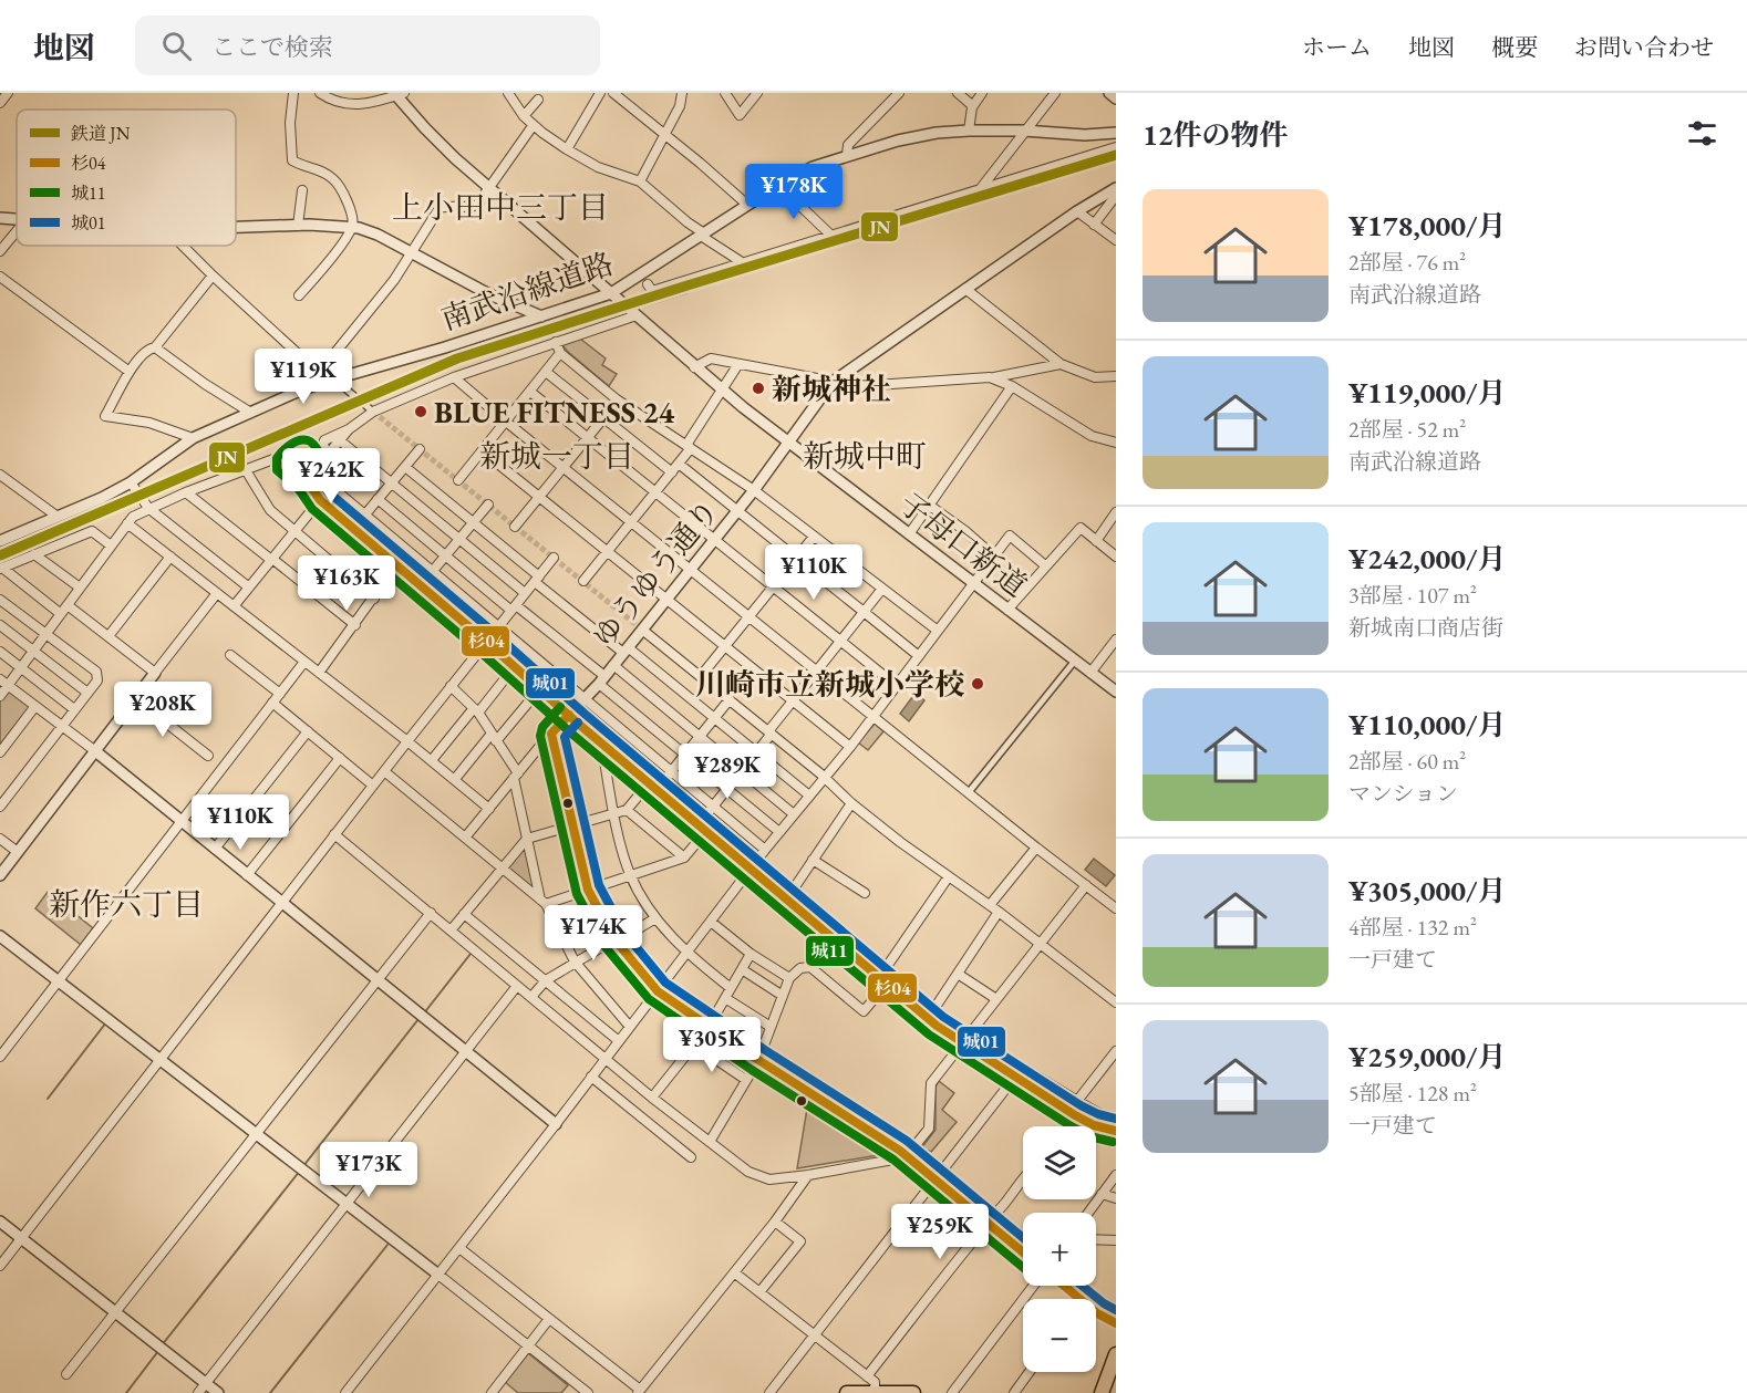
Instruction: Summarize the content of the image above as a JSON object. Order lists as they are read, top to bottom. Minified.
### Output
{"streets":{"street":["南武沿線道路","子母口新道","ゆうゆう通り"]},"crossings":[["南武沿線道路","子母口新道"],["子母口新道","ゆうゆう通り"]],"districts":["上小田中三丁目","新城一丁目","新城中町","新作六丁目"],"places":["新城神社","BLUE FITNESS 24","川崎市立新城小学校"],"lines":["rail line JN","transit line 城11","transit line 杉04","transit line 城01"],"legend":["鉄道 JN","杉04","城11","城01"],"page":{"header":"地図","search":"ここで検索","nav":["ホーム","地図","概要","お問い合わせ"],"heading":"12件の物件","price":["¥178K","¥119K","¥242K","¥110K","¥163K","¥208K","¥289K","¥110K","¥174K","¥305K","¥173K","¥259K"],"list":[{"name":"¥178,000/月","note":"2部屋 · 76 m² · 南武沿線道路"},{"name":"¥119,000/月","note":"2部屋 · 52 m² · 南武沿線道路"},{"name":"¥242,000/月","note":"3部屋 · 107 m² · 新城南口商店街"},{"name":"¥110,000/月","note":"2部屋 · 60 m² · マンション"},{"name":"¥305,000/月","note":"4部屋 · 132 m² · 一戸建て"},{"name":"¥259,000/月","note":"5部屋 · 128 m² · 一戸建て"}],"map_buttons":["+","−"]}}
